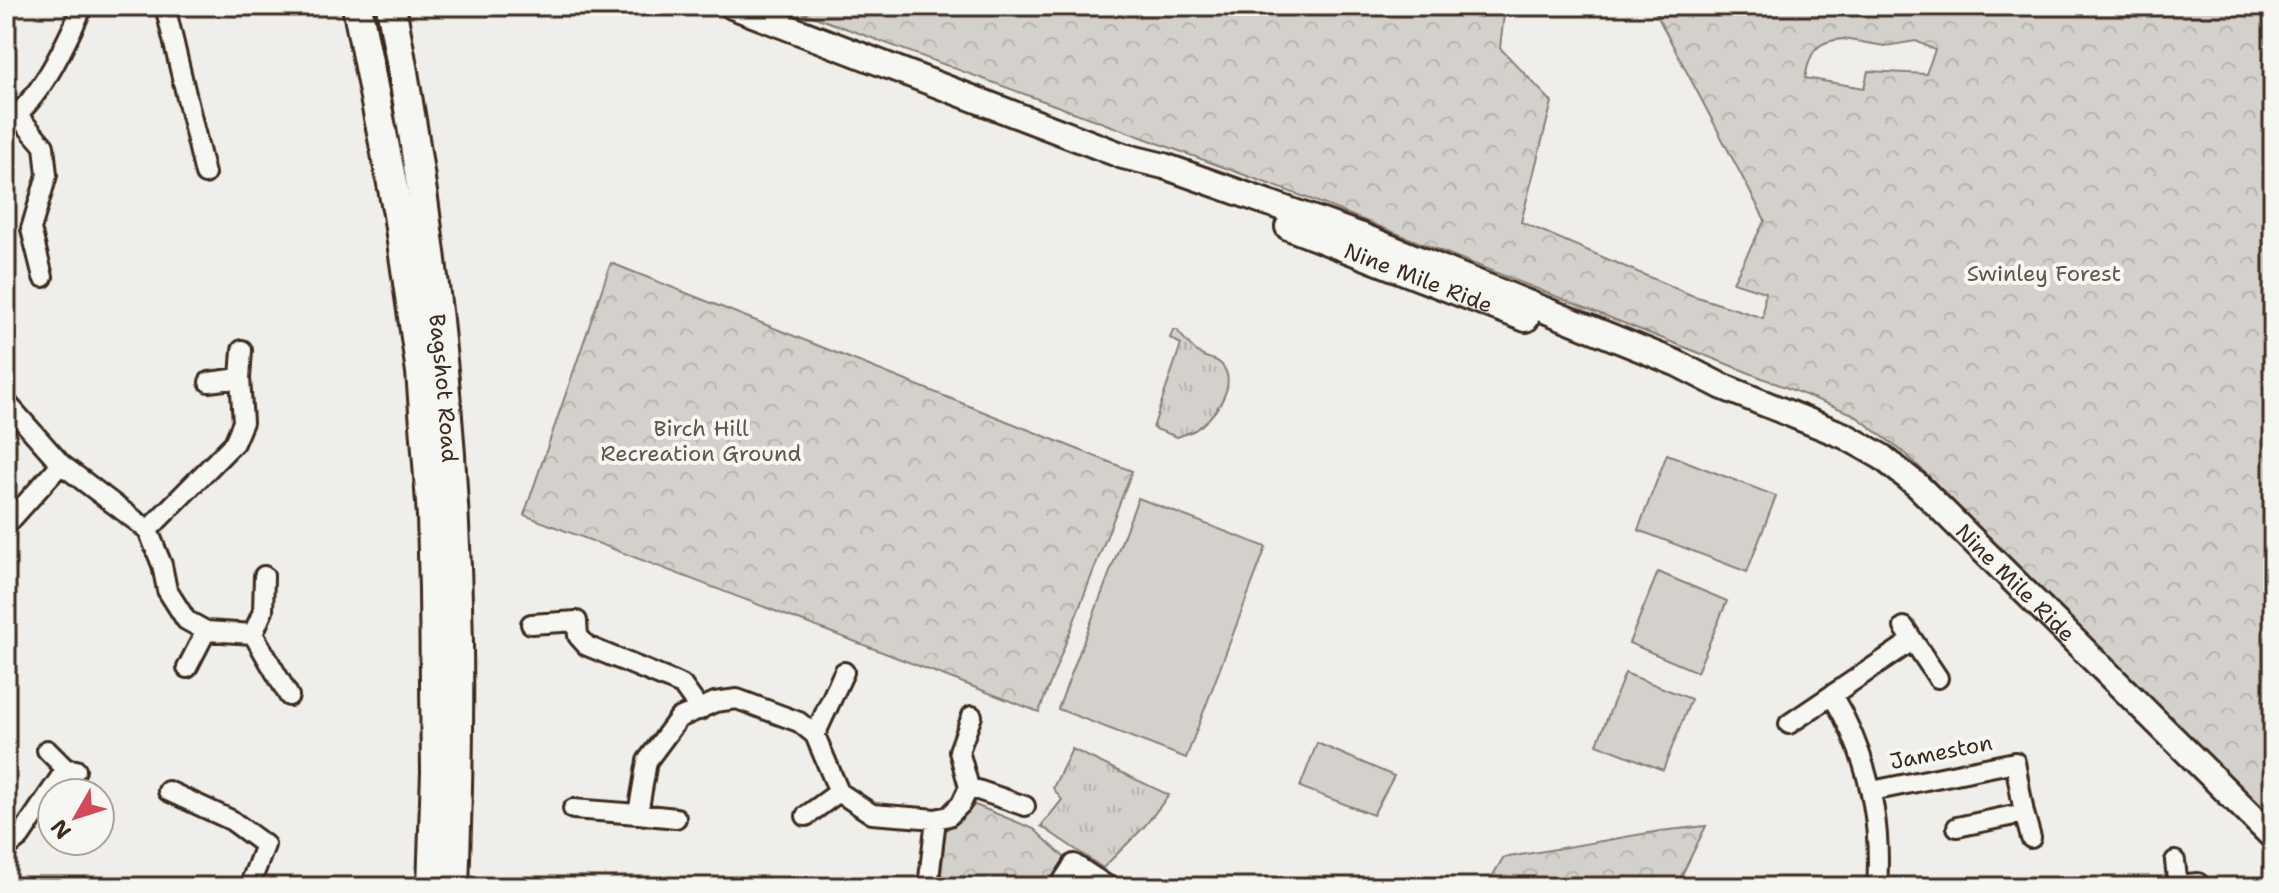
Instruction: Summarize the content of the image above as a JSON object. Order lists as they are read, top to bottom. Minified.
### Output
{"streets":{"highway":["Bagshot Road"],"main road":["Nine Mile Ride"],"street":["Jameston"]},"parks":["Swinley Forest","Birch Hill Recreation Ground"],"north":"bottom left"}
